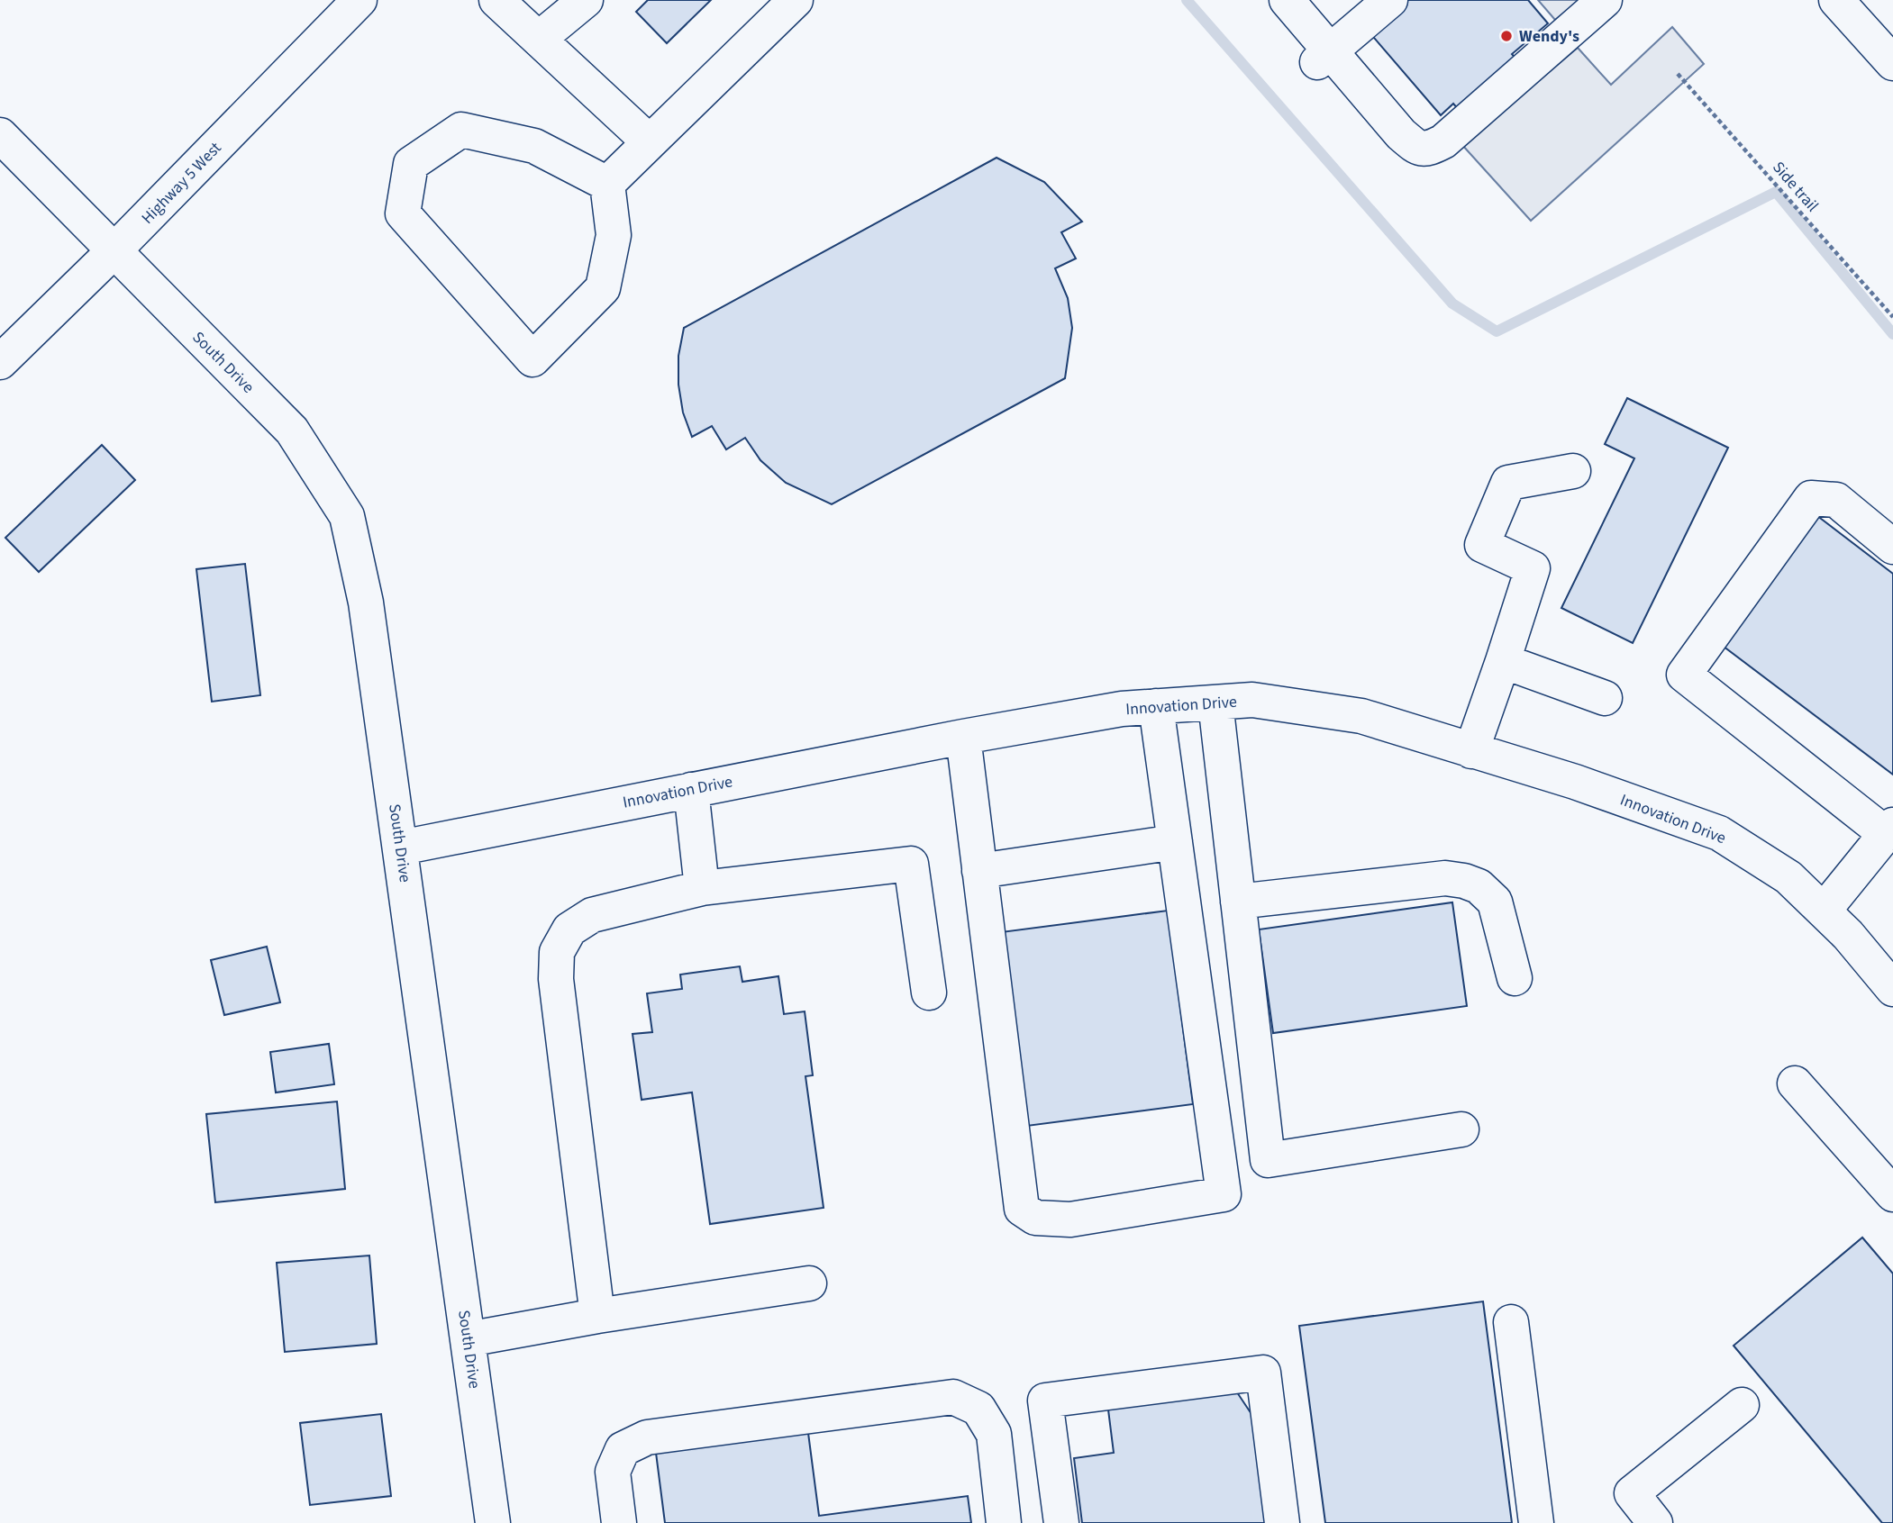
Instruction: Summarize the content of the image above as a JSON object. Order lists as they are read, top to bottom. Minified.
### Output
{"streets":{"main road":["Highway 5 West","South Drive","Innovation Drive"],"path":["Side trail"]},"crossings":[["Highway 5 West","South Drive"],["South Drive","Innovation Drive"]],"places":["Wendy's"]}
